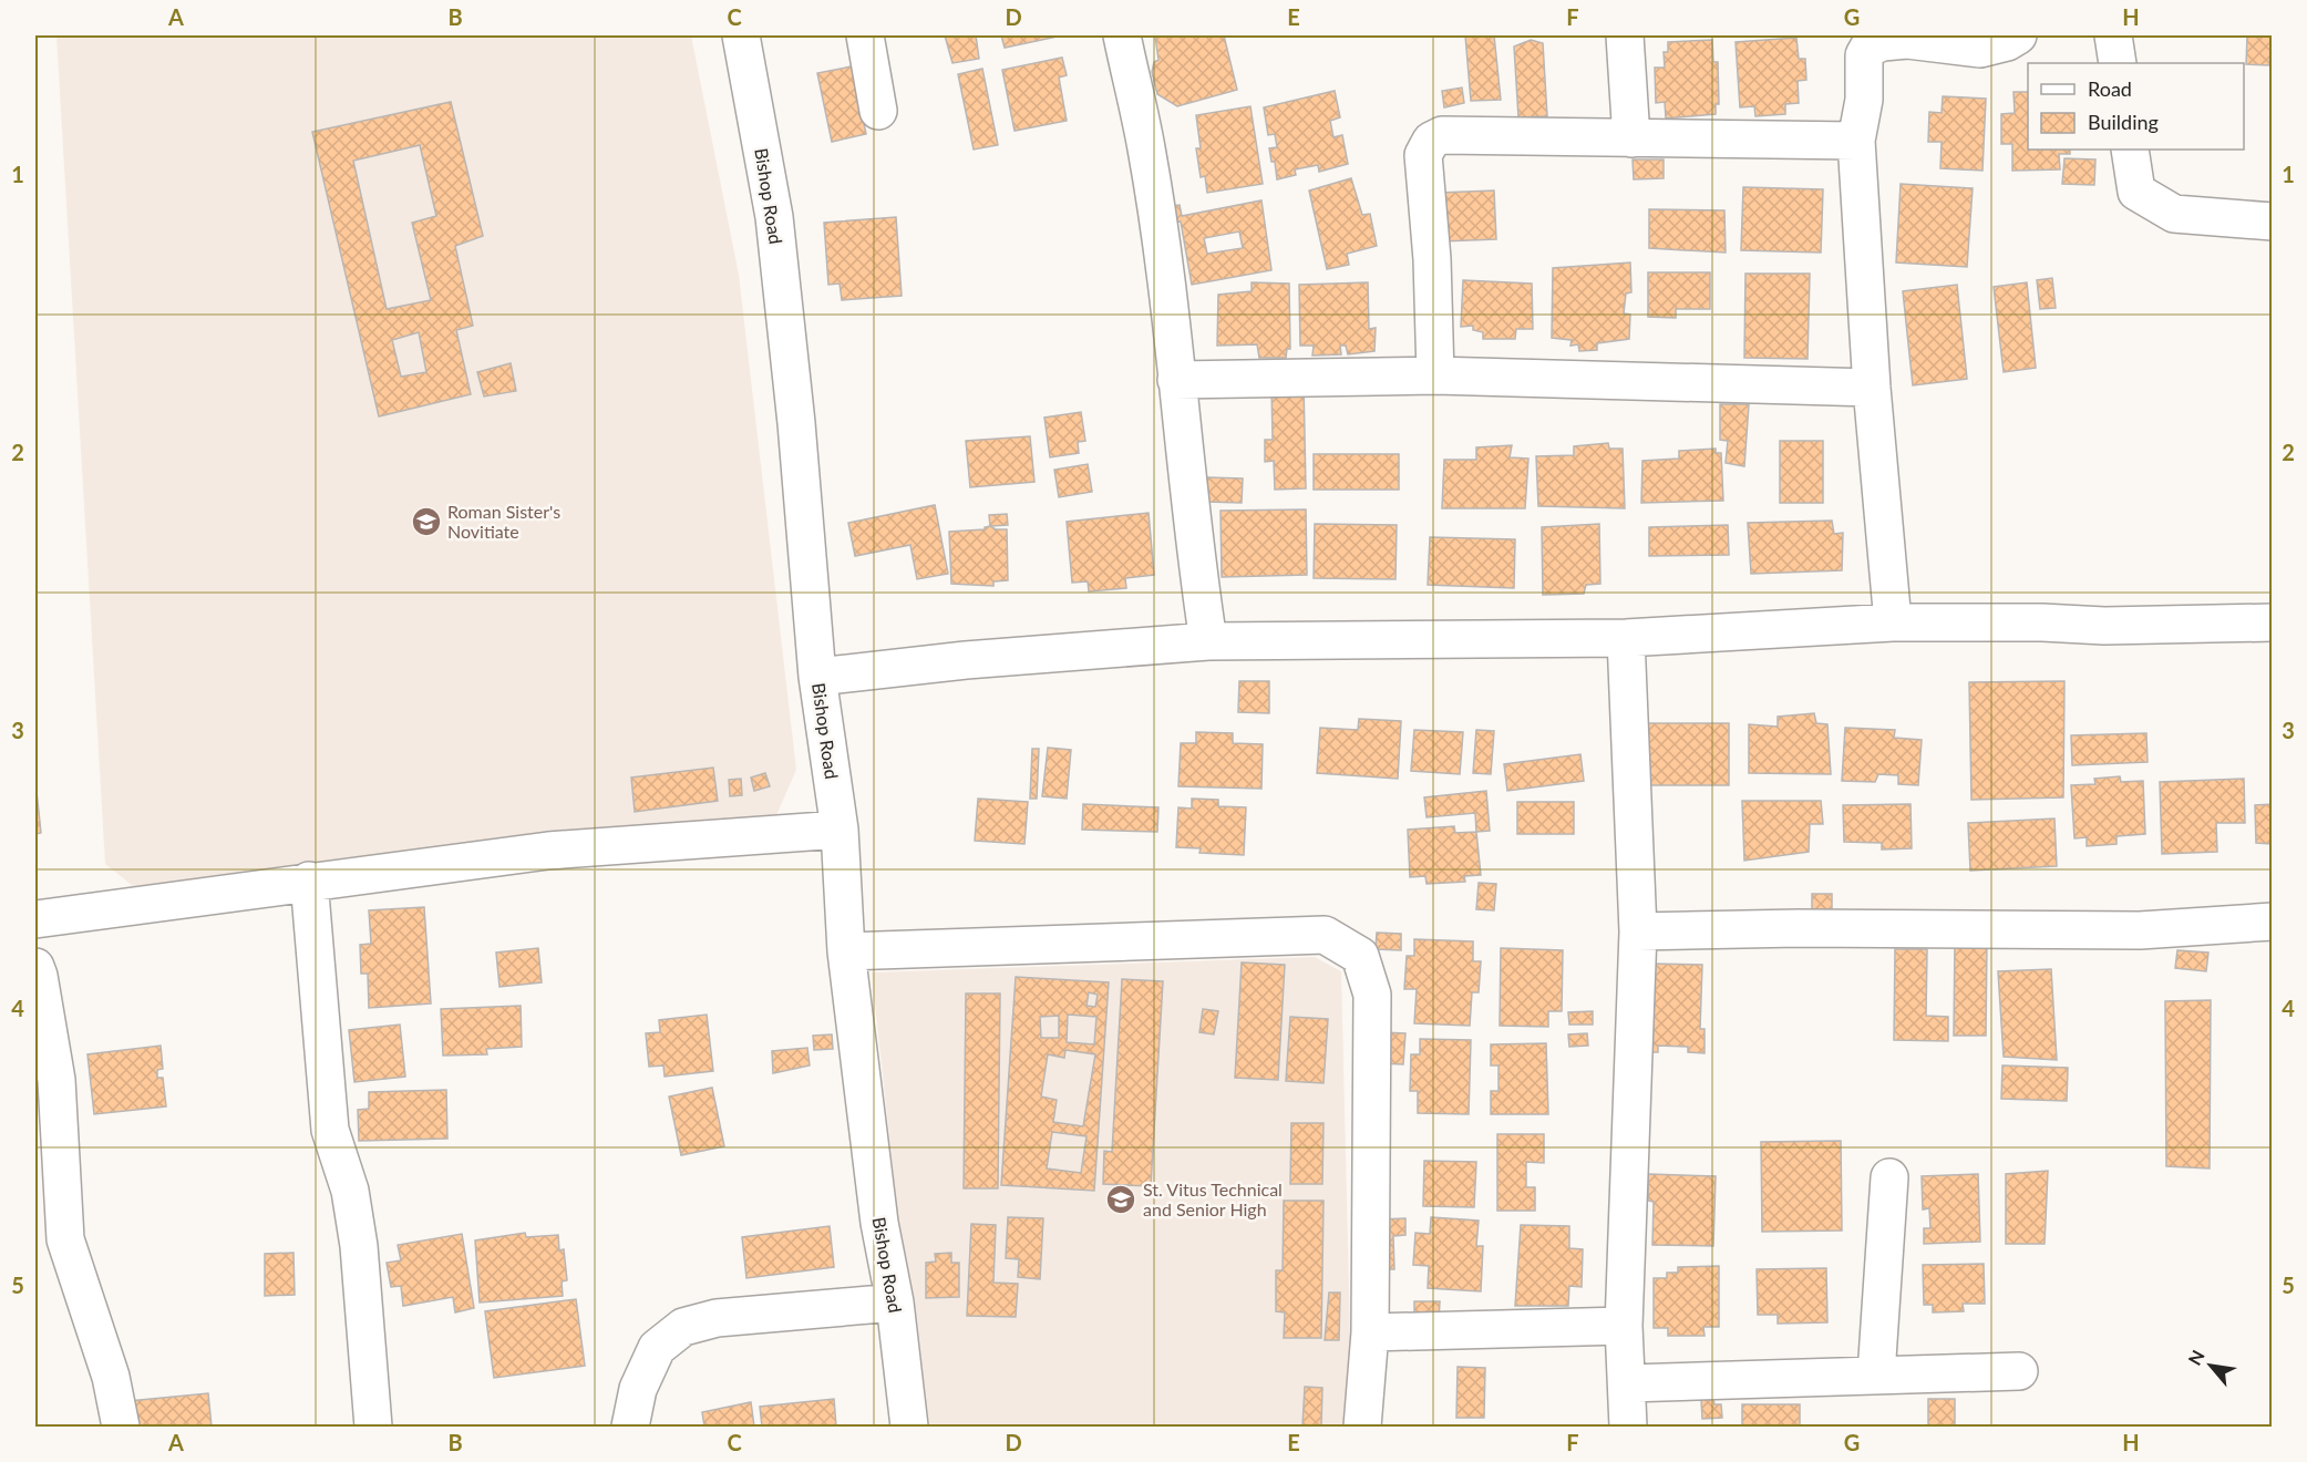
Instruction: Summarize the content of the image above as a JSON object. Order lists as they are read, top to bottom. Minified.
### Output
{"streets":{"street":["Bishop Road"]},"places":{"school or university":["Roman Sister's Novitiate","St. Vitus Technical and Senior High"]},"legend":["Road","Building"],"north":"top left","grid":{"columns":["A","B","C","D","E","F","G","H"],"rows":["1","2","3","4","5"]}}
